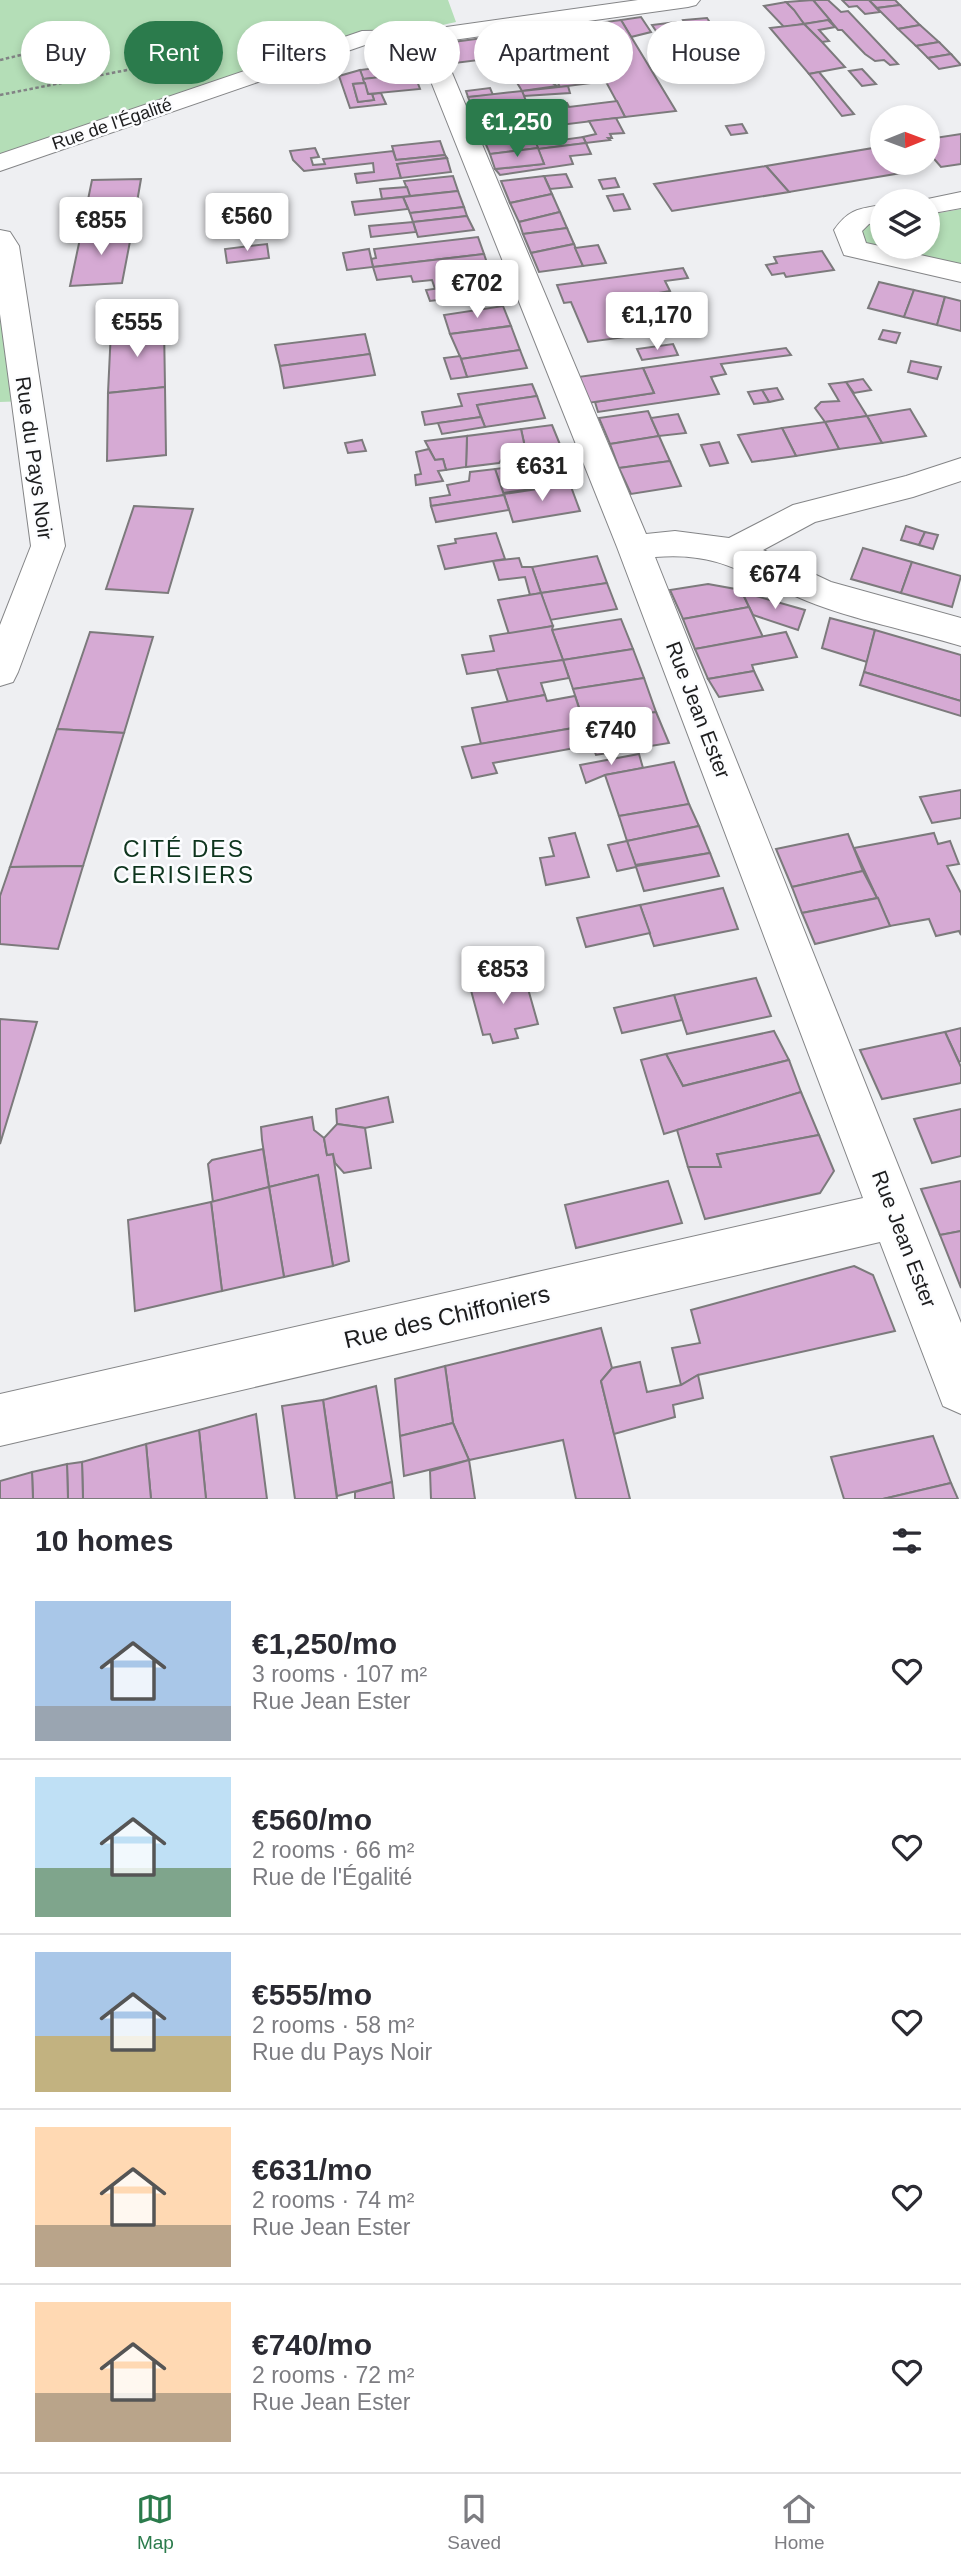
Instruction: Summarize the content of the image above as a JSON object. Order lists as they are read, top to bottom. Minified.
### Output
{"streets":{"street":["Rue de l'Égalité","Rue du Pays Noir","Rue Jean Ester","Rue des Chiffoniers"]},"crossings":[["Rue Jean Ester","Rue des Chiffoniers"]],"districts":["CITÉ DES CERISIERS"],"north":"right","page":{"chip":["Buy","Rent","Filters","New","Apartment","House"],"price":["€1,250","€560","€855","€702","€1,170","€555","€631","€674","€740","€853"],"heading":"10 homes","list":[{"name":"€1,250/mo","note":"3 rooms · 107 m² · Rue Jean Ester"},{"name":"€560/mo","note":"2 rooms · 66 m² · Rue de l'Égalité"},{"name":"€555/mo","note":"2 rooms · 58 m² · Rue du Pays Noir"},{"name":"€631/mo","note":"2 rooms · 74 m² · Rue Jean Ester"},{"name":"€740/mo","note":"2 rooms · 72 m² · Rue Jean Ester"}],"tabs":["Map","Saved","Home"]}}
